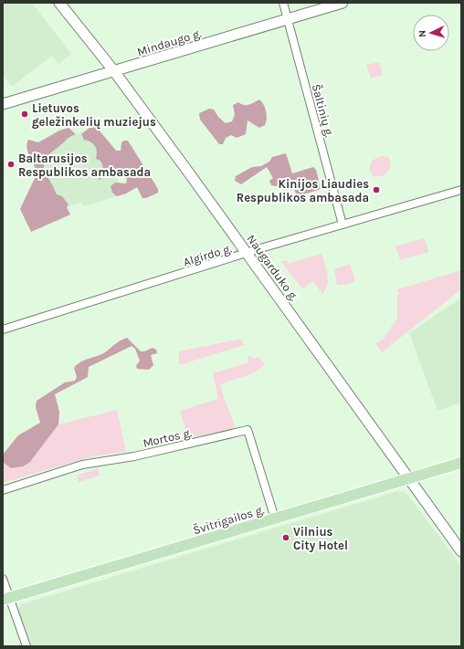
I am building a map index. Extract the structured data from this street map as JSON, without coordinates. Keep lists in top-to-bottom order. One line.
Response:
{"streets":{"main road":["Mindaugo g.","Naugarduko g.","Švitrigailos g."],"street":["Šaltinių g.","Algirdo g.","Mortos g."]},"crossings":[["Mindaugo g.","Šaltinių g."],["Mindaugo g.","Naugarduko g."],["Šaltinių g.","Algirdo g."],["Algirdo g.","Naugarduko g."],["Naugarduko g.","Švitrigailos g."],["Mortos g.","Švitrigailos g."]],"places":["Lietuvos geležinkelių muziejus","Baltarusijos Respublikos ambasada","Kinijos Liaudies Respublikos ambasada","Vilnius City Hotel"],"north":"left"}
